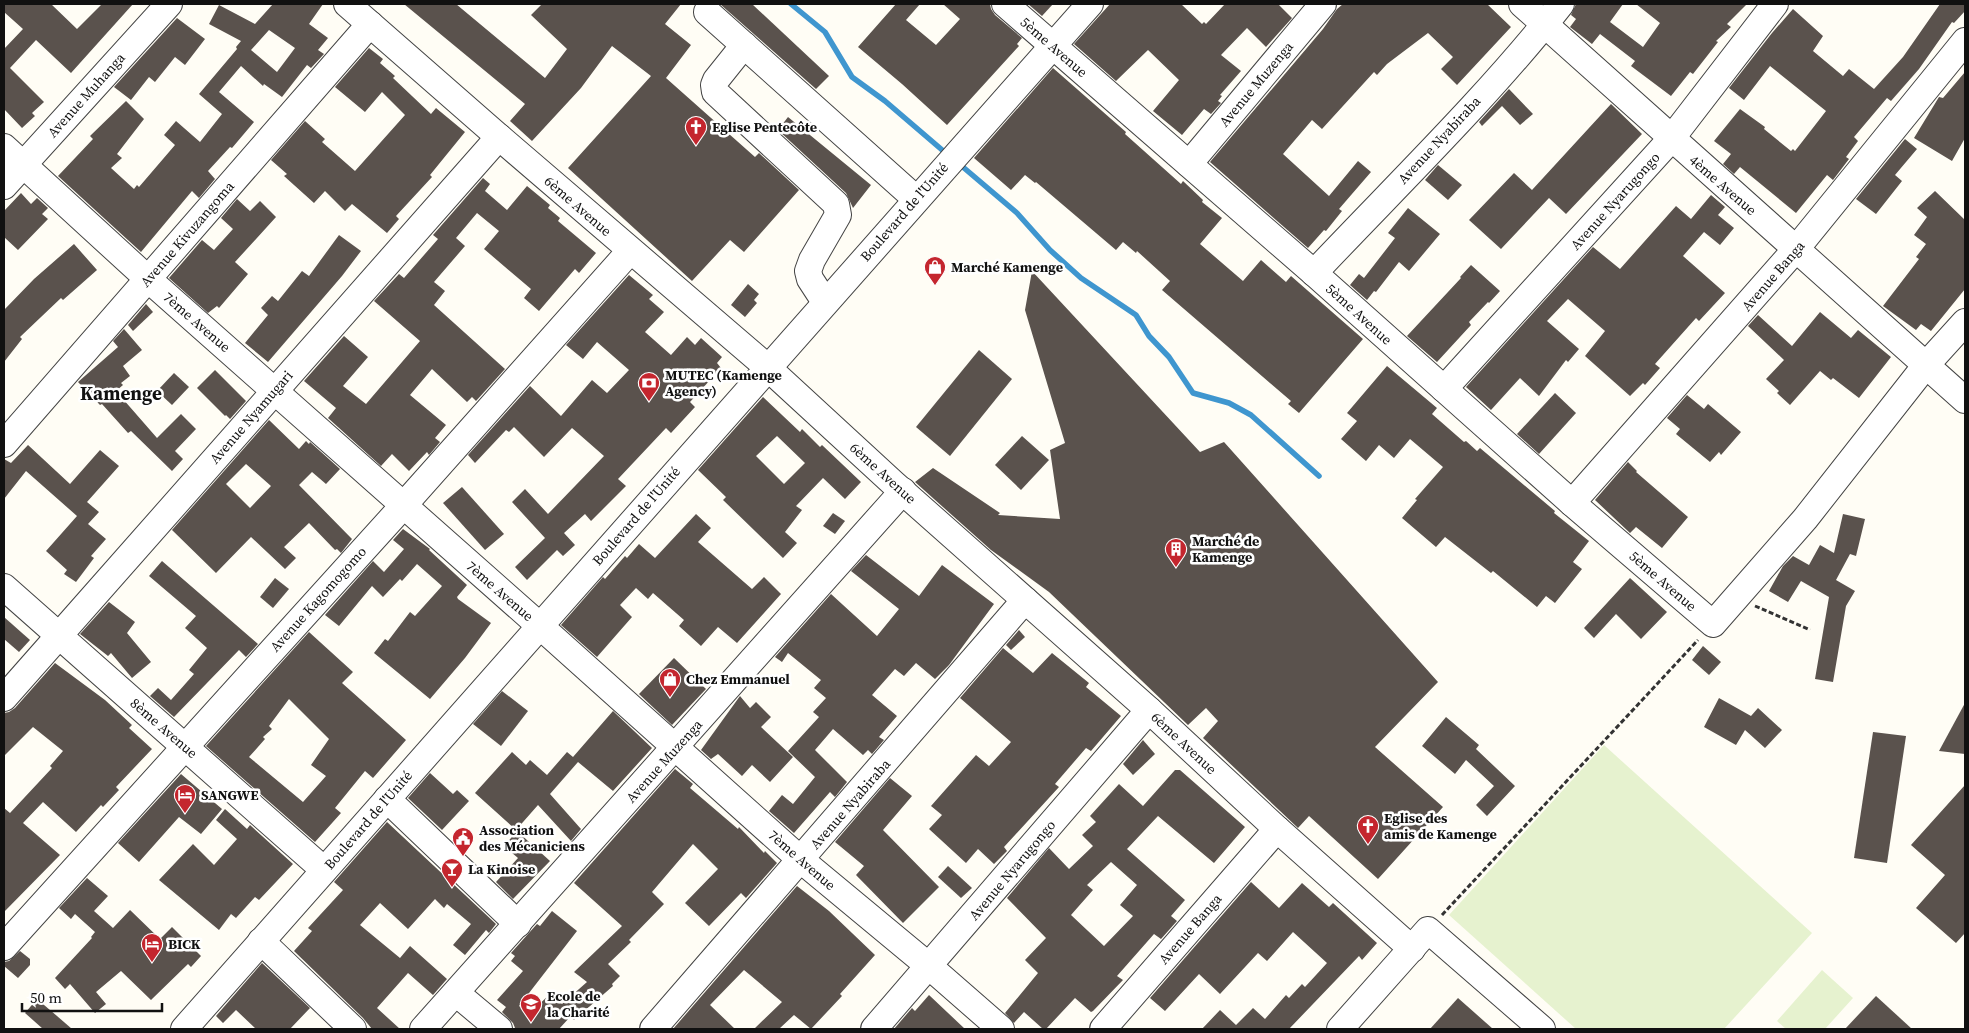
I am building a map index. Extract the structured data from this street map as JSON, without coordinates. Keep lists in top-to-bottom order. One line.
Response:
{"streets":{"street":["5ème Avenue","Avenue Muzenga","Avenue Muhanga","Avenue Nyabiraba","4ème Avenue","Avenue Nyarugongo","6ème Avenue","Boulevard de l'Unité","Avenue Kivuzangoma","Avenue Banga","7ème Avenue","Avenue Nyamugari","Avenue Kagomogomo","8ème Avenue"]},"crossings":[["5ème Avenue","Avenue Muzenga"],["5ème Avenue","Avenue Nyabiraba"],["5ème Avenue","Avenue Nyarugongo"],["5ème Avenue","Boulevard de l'Unité"],["5ème Avenue","Avenue Banga"],["Avenue Muzenga","6ème Avenue"],["Avenue Muzenga","7ème Avenue"],["Avenue Muhanga","7ème Avenue"],["Avenue Nyabiraba","4ème Avenue"],["Avenue Nyabiraba","6ème Avenue"],["Avenue Nyabiraba","7ème Avenue"],["4ème Avenue","Avenue Nyarugongo"],["4ème Avenue","Avenue Banga"],["Avenue Nyarugongo","6ème Avenue"],["Avenue Nyarugongo","7ème Avenue"],["6ème Avenue","Boulevard de l'Unité"],["6ème Avenue","Avenue Kivuzangoma"],["6ème Avenue","Avenue Banga"],["6ème Avenue","Avenue Nyamugari"],["6ème Avenue","Avenue Kagomogomo"],["Boulevard de l'Unité","7ème Avenue"],["Boulevard de l'Unité","8ème Avenue"],["Avenue Kivuzangoma","7ème Avenue"],["7ème Avenue","Avenue Nyamugari"],["7ème Avenue","Avenue Kagomogomo"],["Avenue Nyamugari","8ème Avenue"],["Avenue Kagomogomo","8ème Avenue"]],"districts":["Kamenge"],"places":{"church":["Eglise Pentecôte","Eglise des amis de Kamenge"],"shop":["Marché Kamenge","Chez Emmanuel"],"bank":["MUTEC (Kamenge Agency)"],"building":["Marché de Kamenge"],"hotel":["SANGWE","BICK"],"public building":["Association des Mécaniciens"],"bar":["La Kinoise"],"school or university":["Ecole de la Charité"]},"scale_bar":"50 m"}
